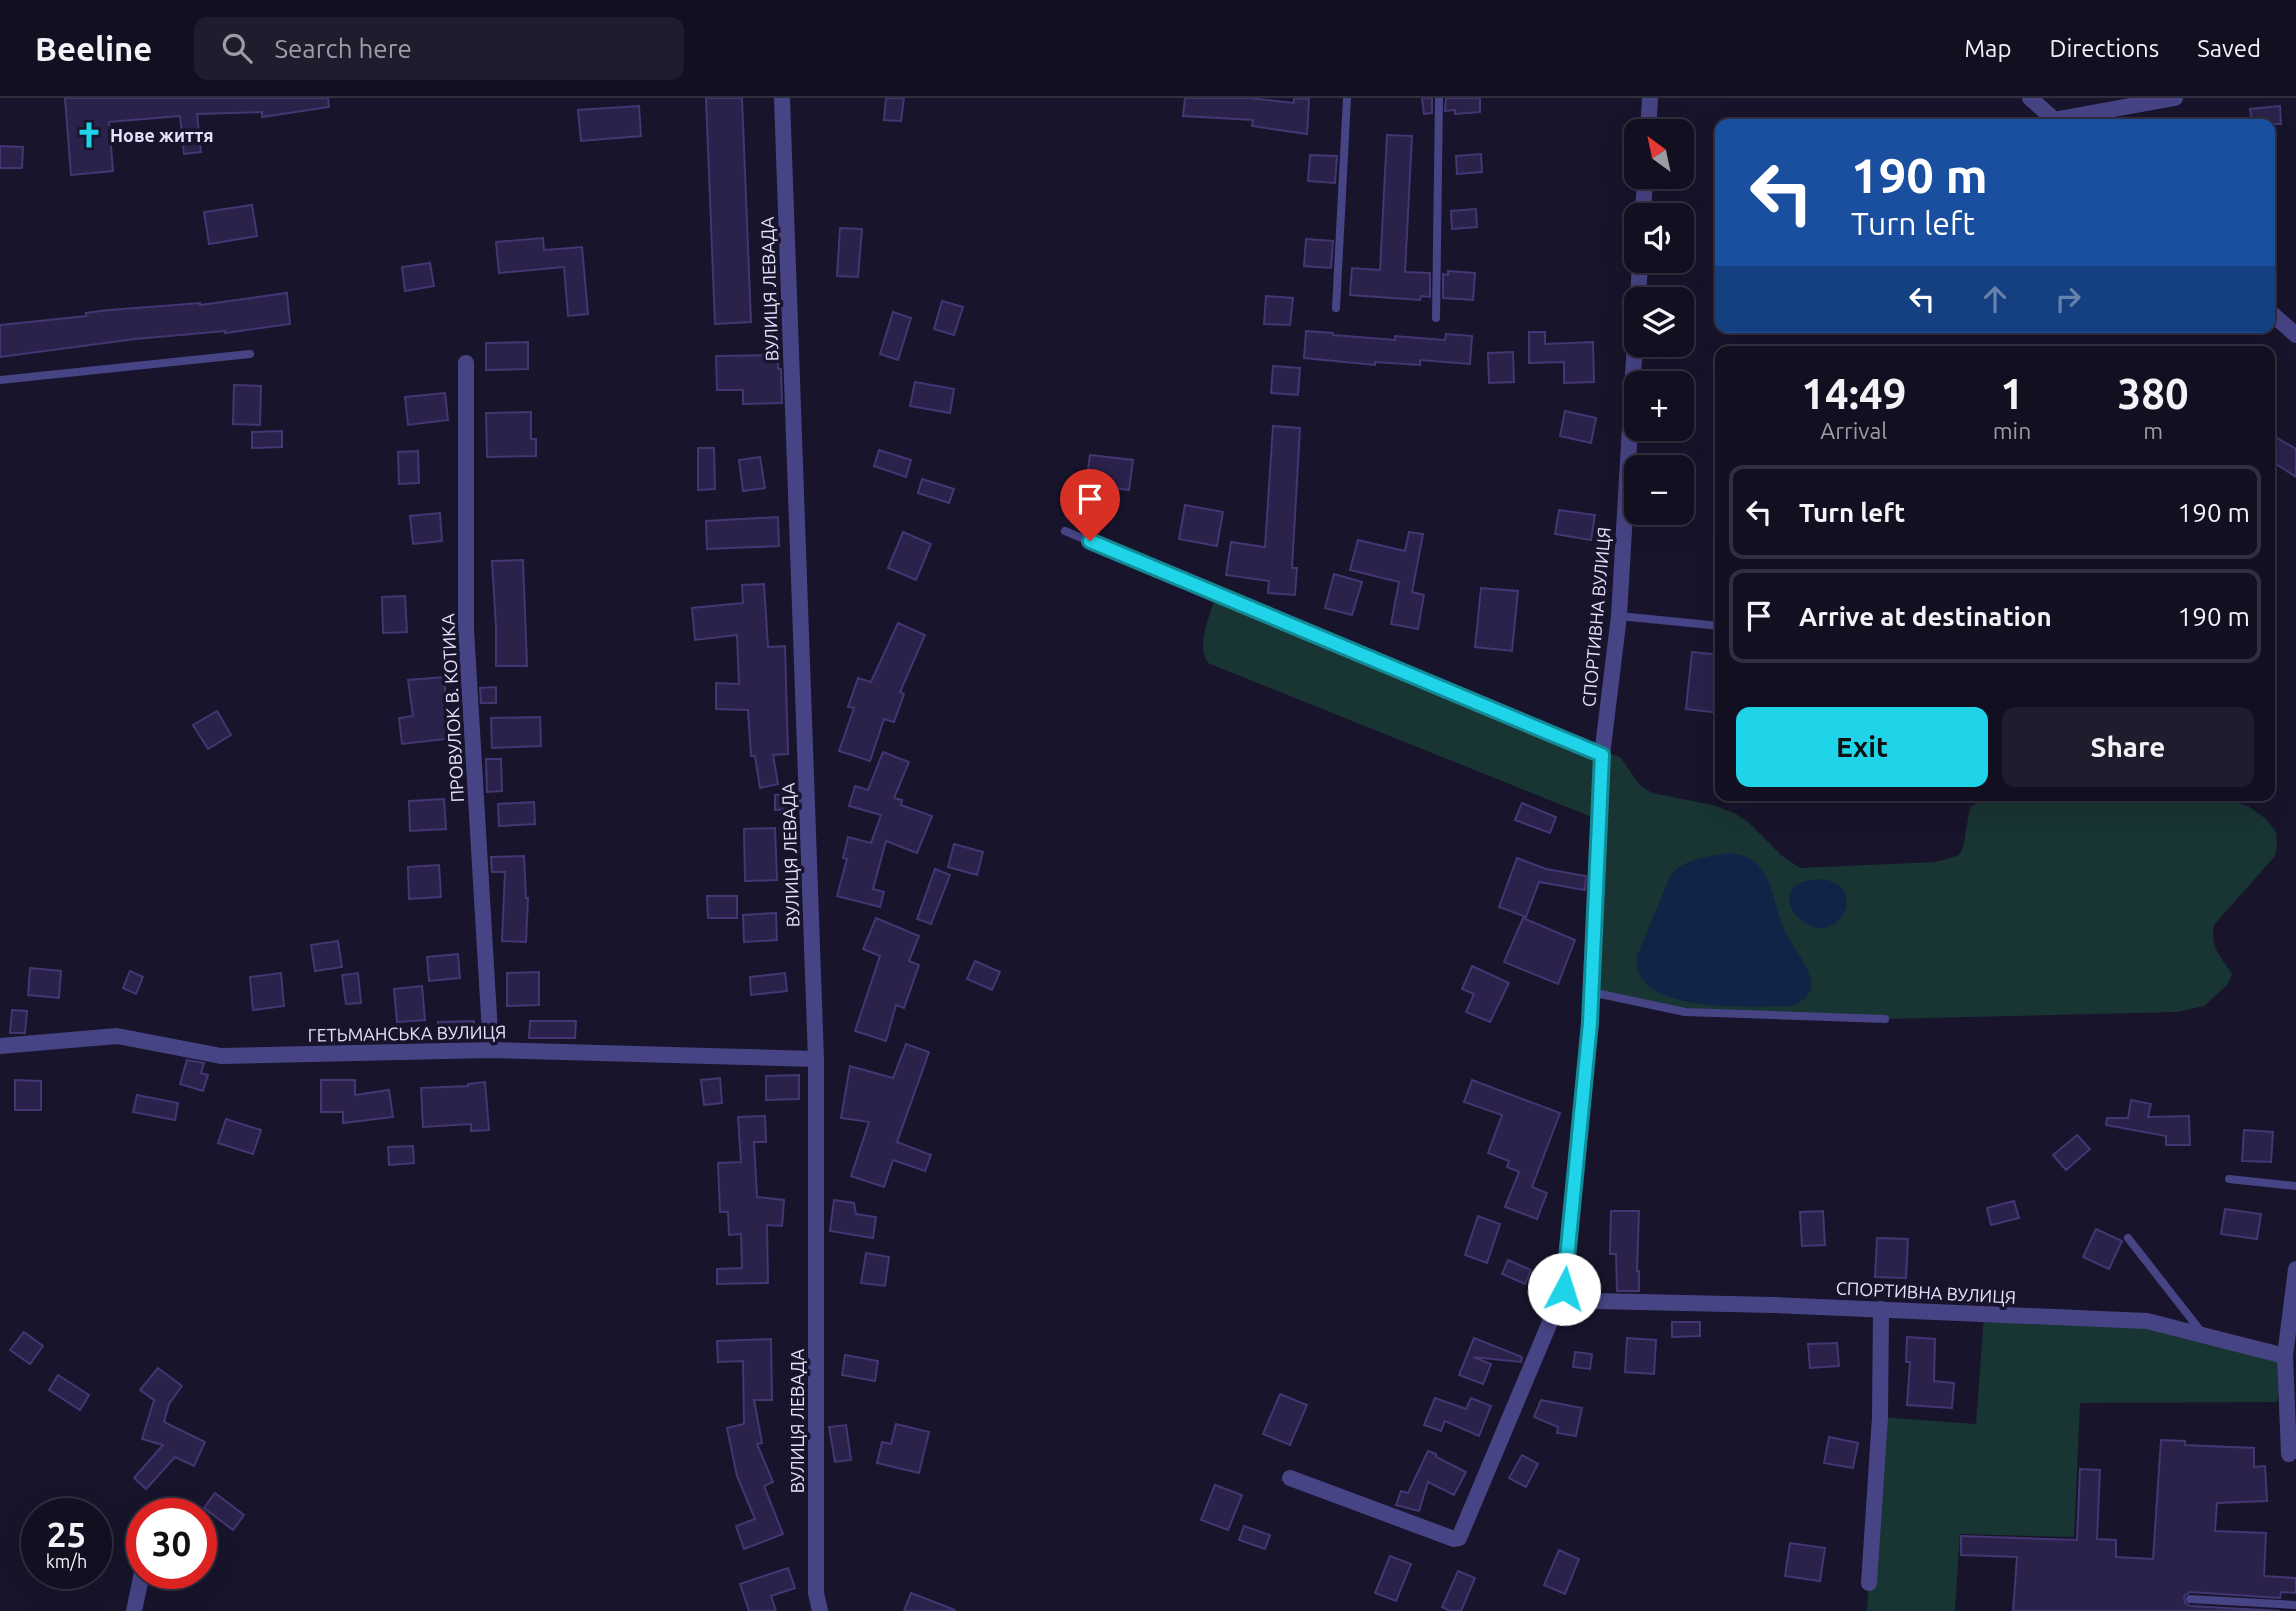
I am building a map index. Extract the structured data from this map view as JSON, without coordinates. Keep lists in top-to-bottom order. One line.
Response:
{"streets":{"street":["ВУЛИЦЯ ЛЕВАДА","СПОРТИВНА ВУЛИЦЯ","ПРОВУЛОК В. КОТИКА","ГЕТЬМАНСЬКА ВУЛИЦЯ"]},"crossings":[["ВУЛИЦЯ ЛЕВАДА","ГЕТЬМАНСЬКА ВУЛИЦЯ"],["ПРОВУЛОК В. КОТИКА","ГЕТЬМАНСЬКА ВУЛИЦЯ"]],"places":{"church":["Нове життя"]},"north":"top left","page":{"header":"Beeline","search":"Search here","nav":["Map","Directions","Saved"],"map_buttons":["+","−"],"turn":["190 m","Turn left"],"eta":["14:49","Arrival","1","min","380","m"],"list":[{"name":"Turn left","value":"190 m"},{"name":"Arrive at destination","value":"190 m"}],"buttons":["Exit","Share"],"speed":"25 km/h","limit":"30"}}
